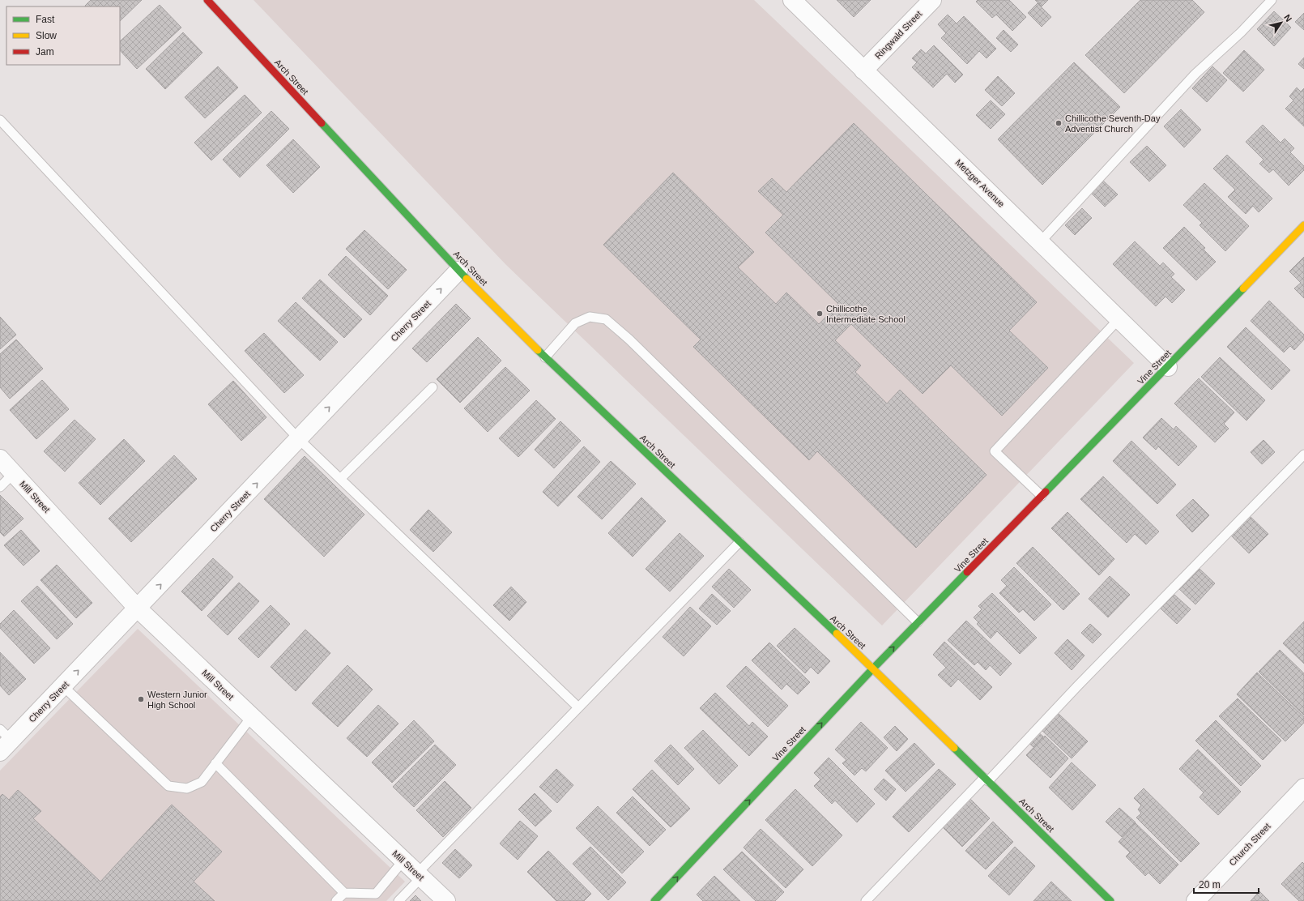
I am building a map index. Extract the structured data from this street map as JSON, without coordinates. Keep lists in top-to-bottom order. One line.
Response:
{"streets":{"street":["Ringwald Street","Arch Street","Metzger Avenue","Cherry Street","Vine Street","Mill Street","Church Street"]},"crossings":[["Ringwald Street","Metzger Avenue"],["Arch Street","Cherry Street"],["Arch Street","Vine Street"],["Metzger Avenue","Vine Street"],["Cherry Street","Mill Street"]],"one_way":["Cherry Street","Vine Street"],"places":["Chillicothe Seventh-Day Adventist Church","Chillicothe Intermediate School","Western Junior High School"],"legend":["Fast","Slow","Jam"],"scale_bar":"20 m","north":"top right"}
